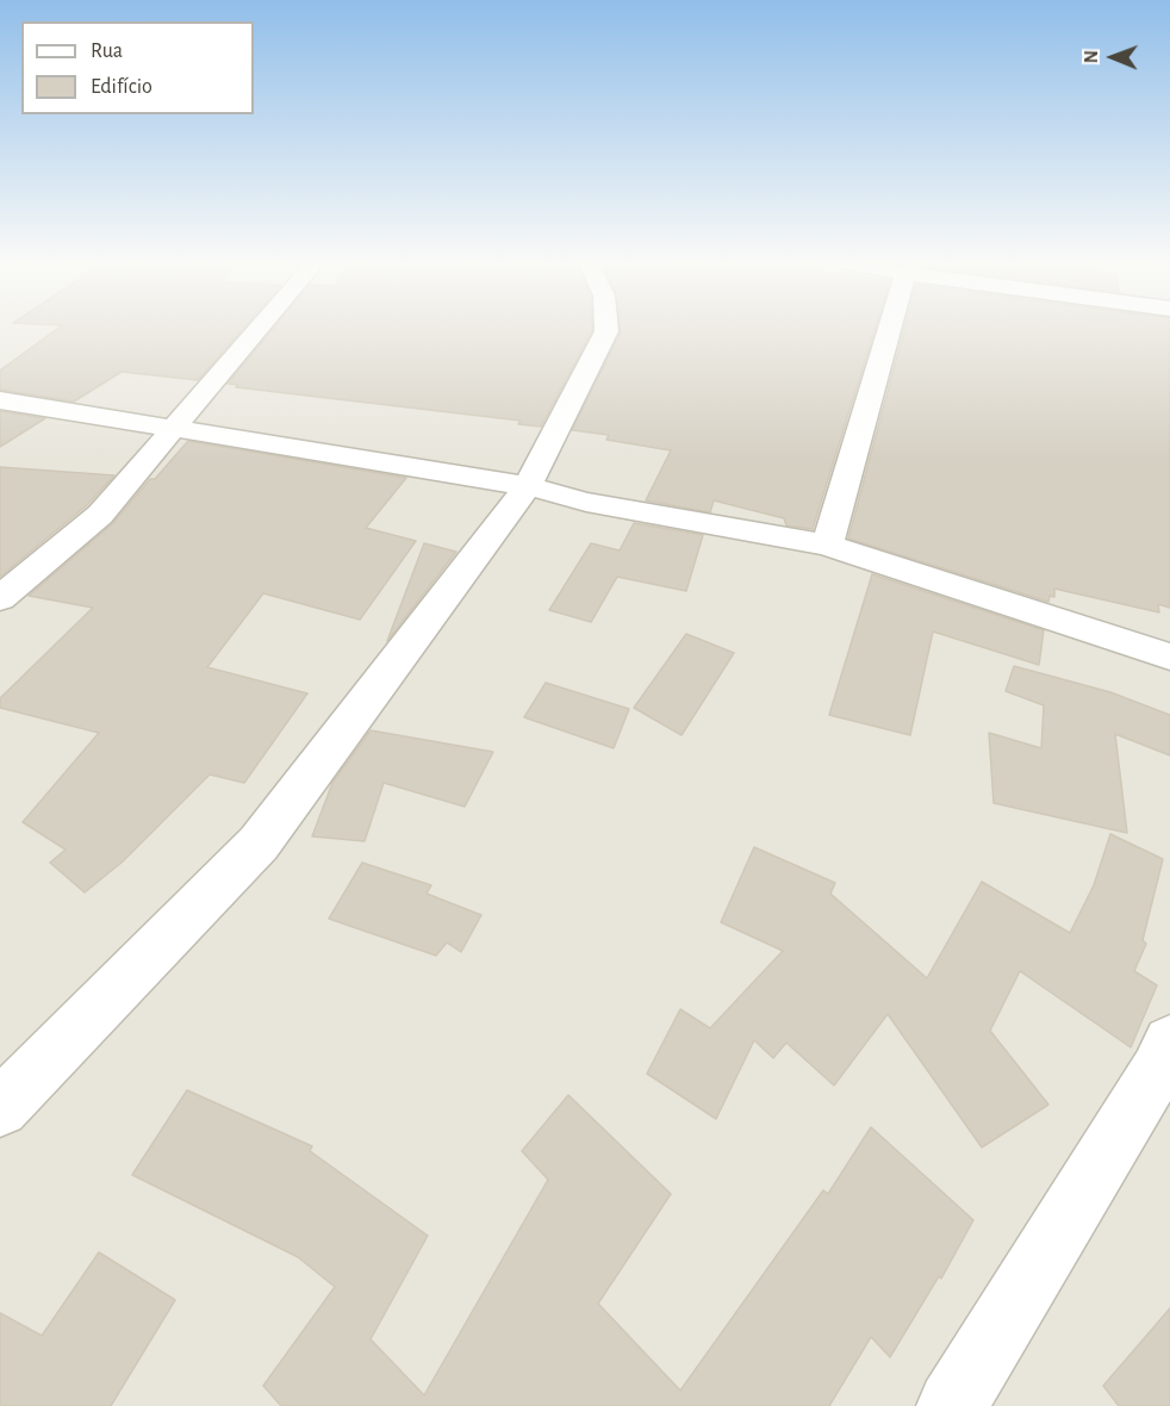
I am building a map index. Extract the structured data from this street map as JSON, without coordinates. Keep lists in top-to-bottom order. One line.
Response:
{"legend":["Rua","Edifício"],"north":"left"}
